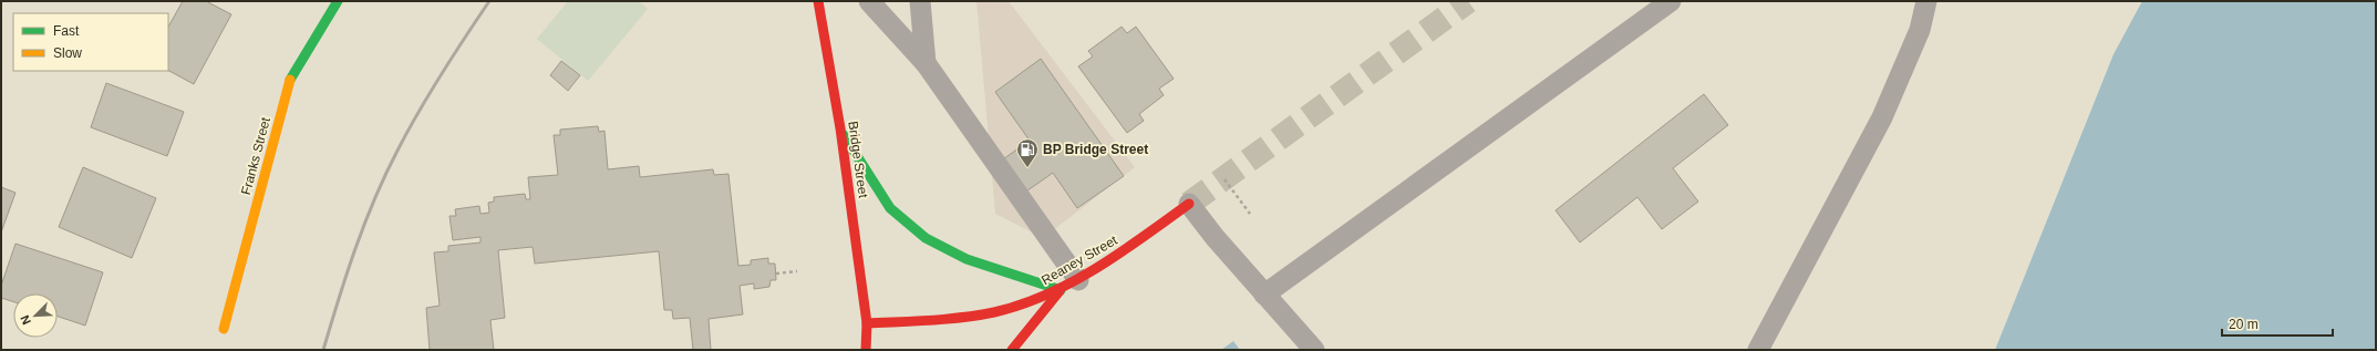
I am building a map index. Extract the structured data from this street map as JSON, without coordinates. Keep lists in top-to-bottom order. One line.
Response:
{"streets":{"street":["Franks Street","Bridge Street","Reaney Street"]},"crossings":[["Bridge Street","Reaney Street"]],"places":{"fuel station":["BP Bridge Street"]},"legend":["Fast","Slow"],"scale_bar":"20 m","north":"bottom left"}
